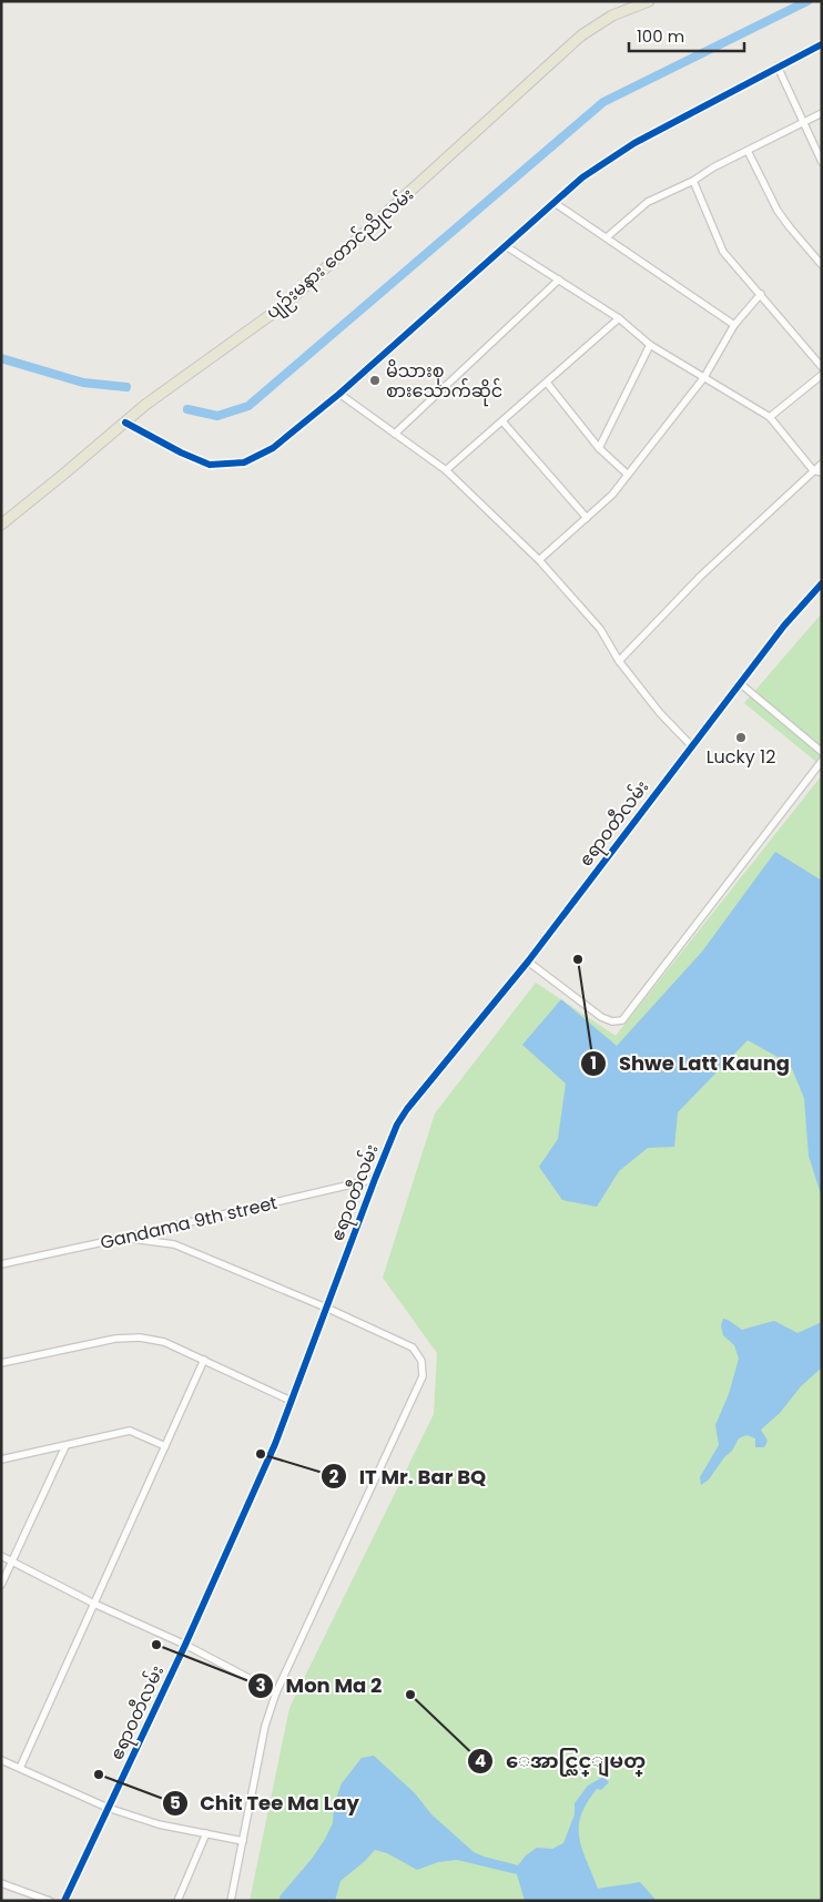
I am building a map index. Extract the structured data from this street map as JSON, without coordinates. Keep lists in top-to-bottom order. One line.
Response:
{"streets":{"main road":["ပျဉ်းမနား တောင်ညိုလမ်း"],"street":["ဧရာဝတီလမ်း","Gandama 9th street"]},"crossings":[["ဧရာဝတီလမ်း","Gandama 9th street"]],"places":["မိသားစု စားသောက်ဆိုင်","Lucky 12","Shwe Latt Kaung","IT Mr. Bar BQ","Mon Ma 2","ေအာင္လြင္ျမတ္","Chit Tee Ma Lay"],"scale_bar":"100 m"}
